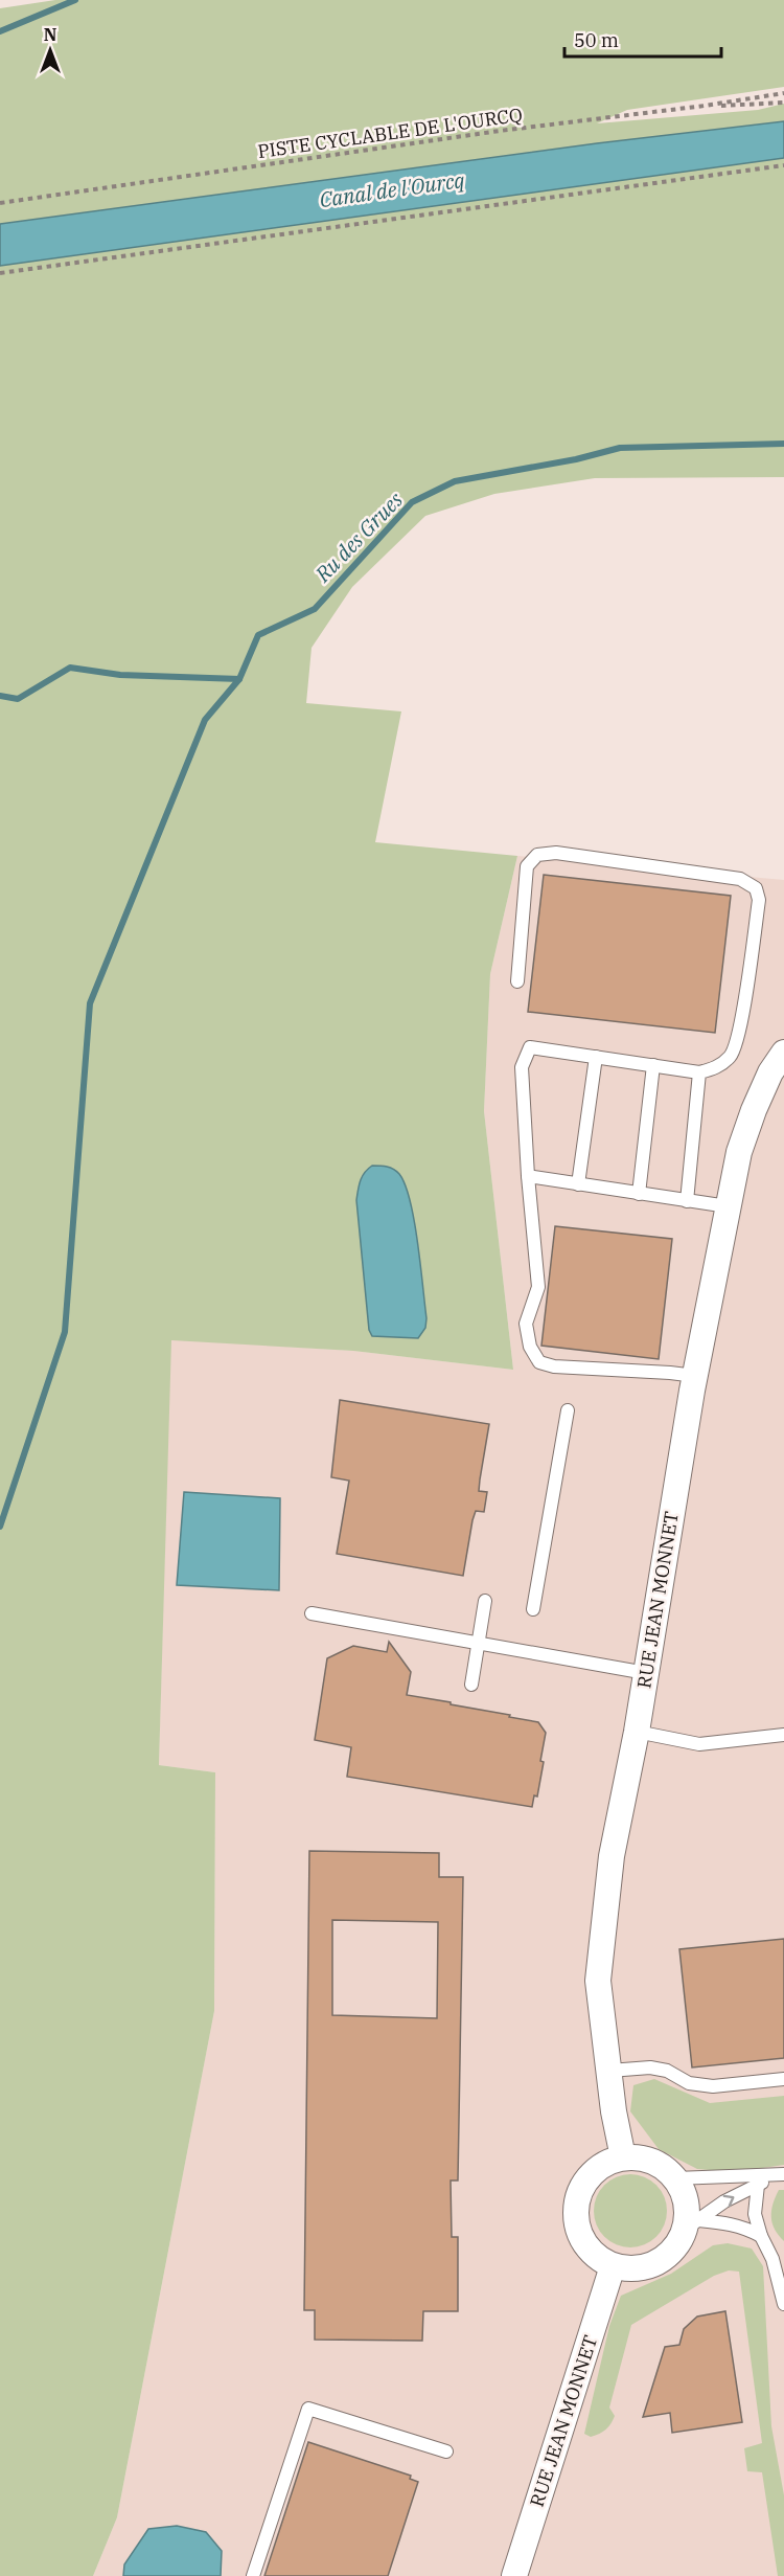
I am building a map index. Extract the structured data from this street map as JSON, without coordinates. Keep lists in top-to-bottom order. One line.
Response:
{"streets":{"street":["RUE JEAN MONNET"],"path":["PISTE CYCLABLE DE L'OURCQ"]},"water":["Canal de l'Ourcq","Ru des Grues"],"scale_bar":"50 m","north":"top"}
